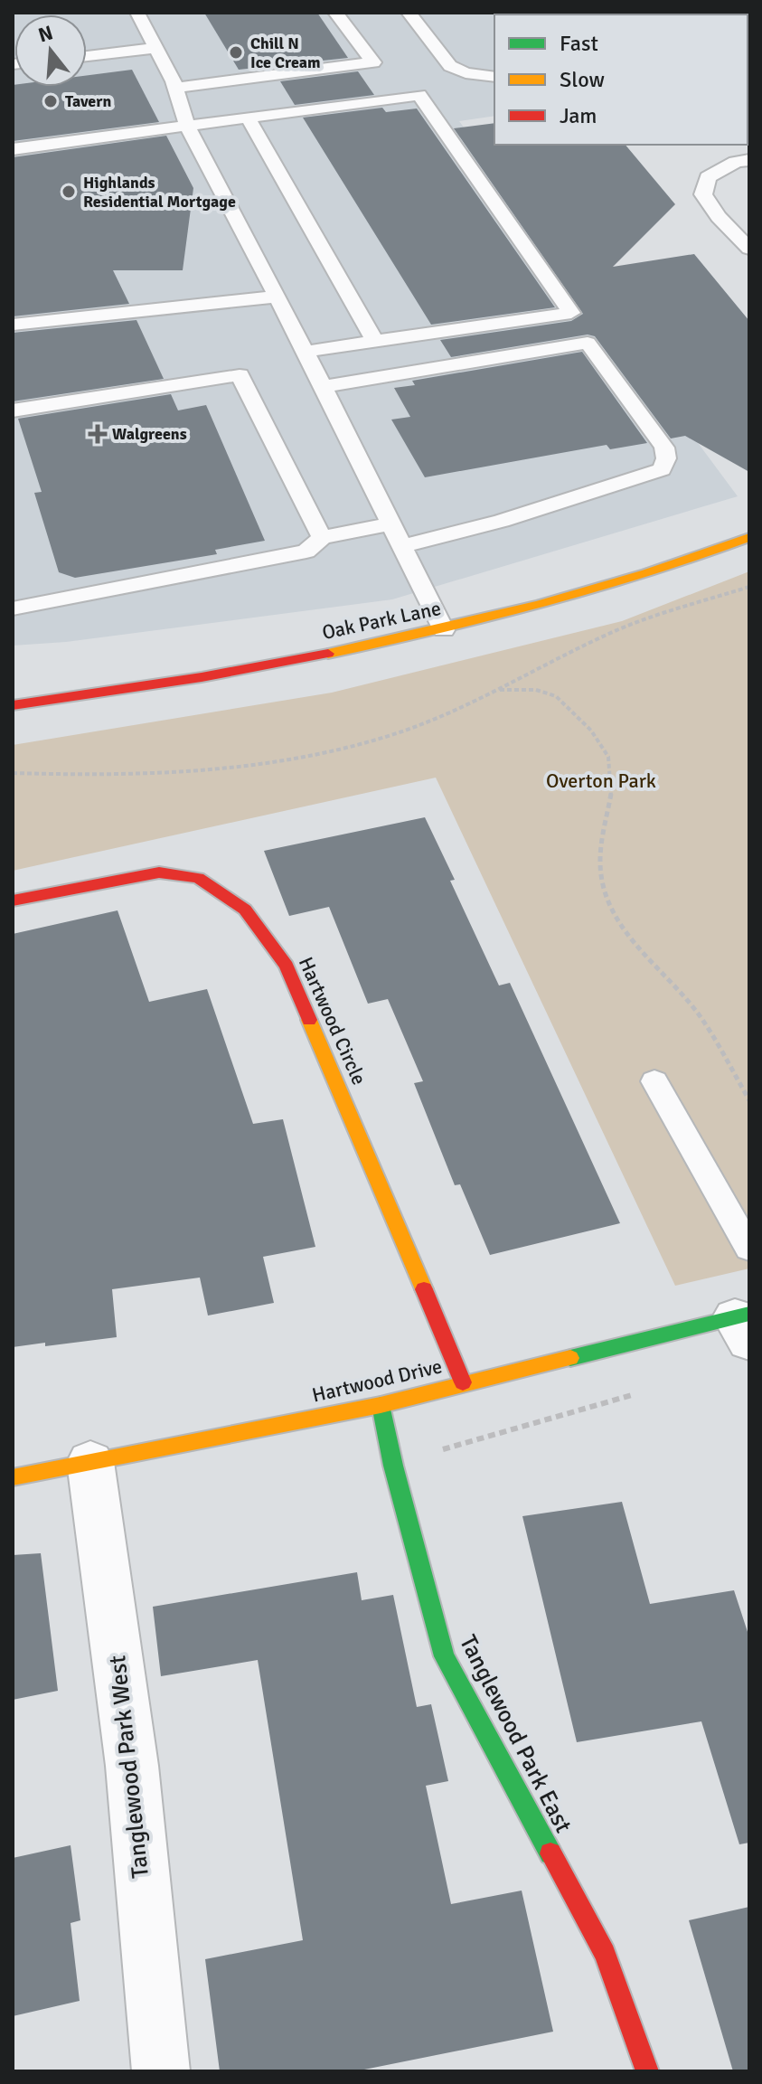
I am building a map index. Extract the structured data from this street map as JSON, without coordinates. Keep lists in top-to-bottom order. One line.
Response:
{"streets":{"street":["Oak Park Lane","Hartwood Circle","Hartwood Drive","Tanglewood Park East","Tanglewood Park West"]},"crossings":[["Hartwood Circle","Hartwood Drive"],["Hartwood Drive","Tanglewood Park East"],["Hartwood Drive","Tanglewood Park West"]],"parks":["Overton Park"],"places":{"other":["Chill N Ice Cream","Tavern","Highlands Residential Mortgage"],"health":["Walgreens"]},"legend":["Fast","Slow","Jam"],"north":"top"}
